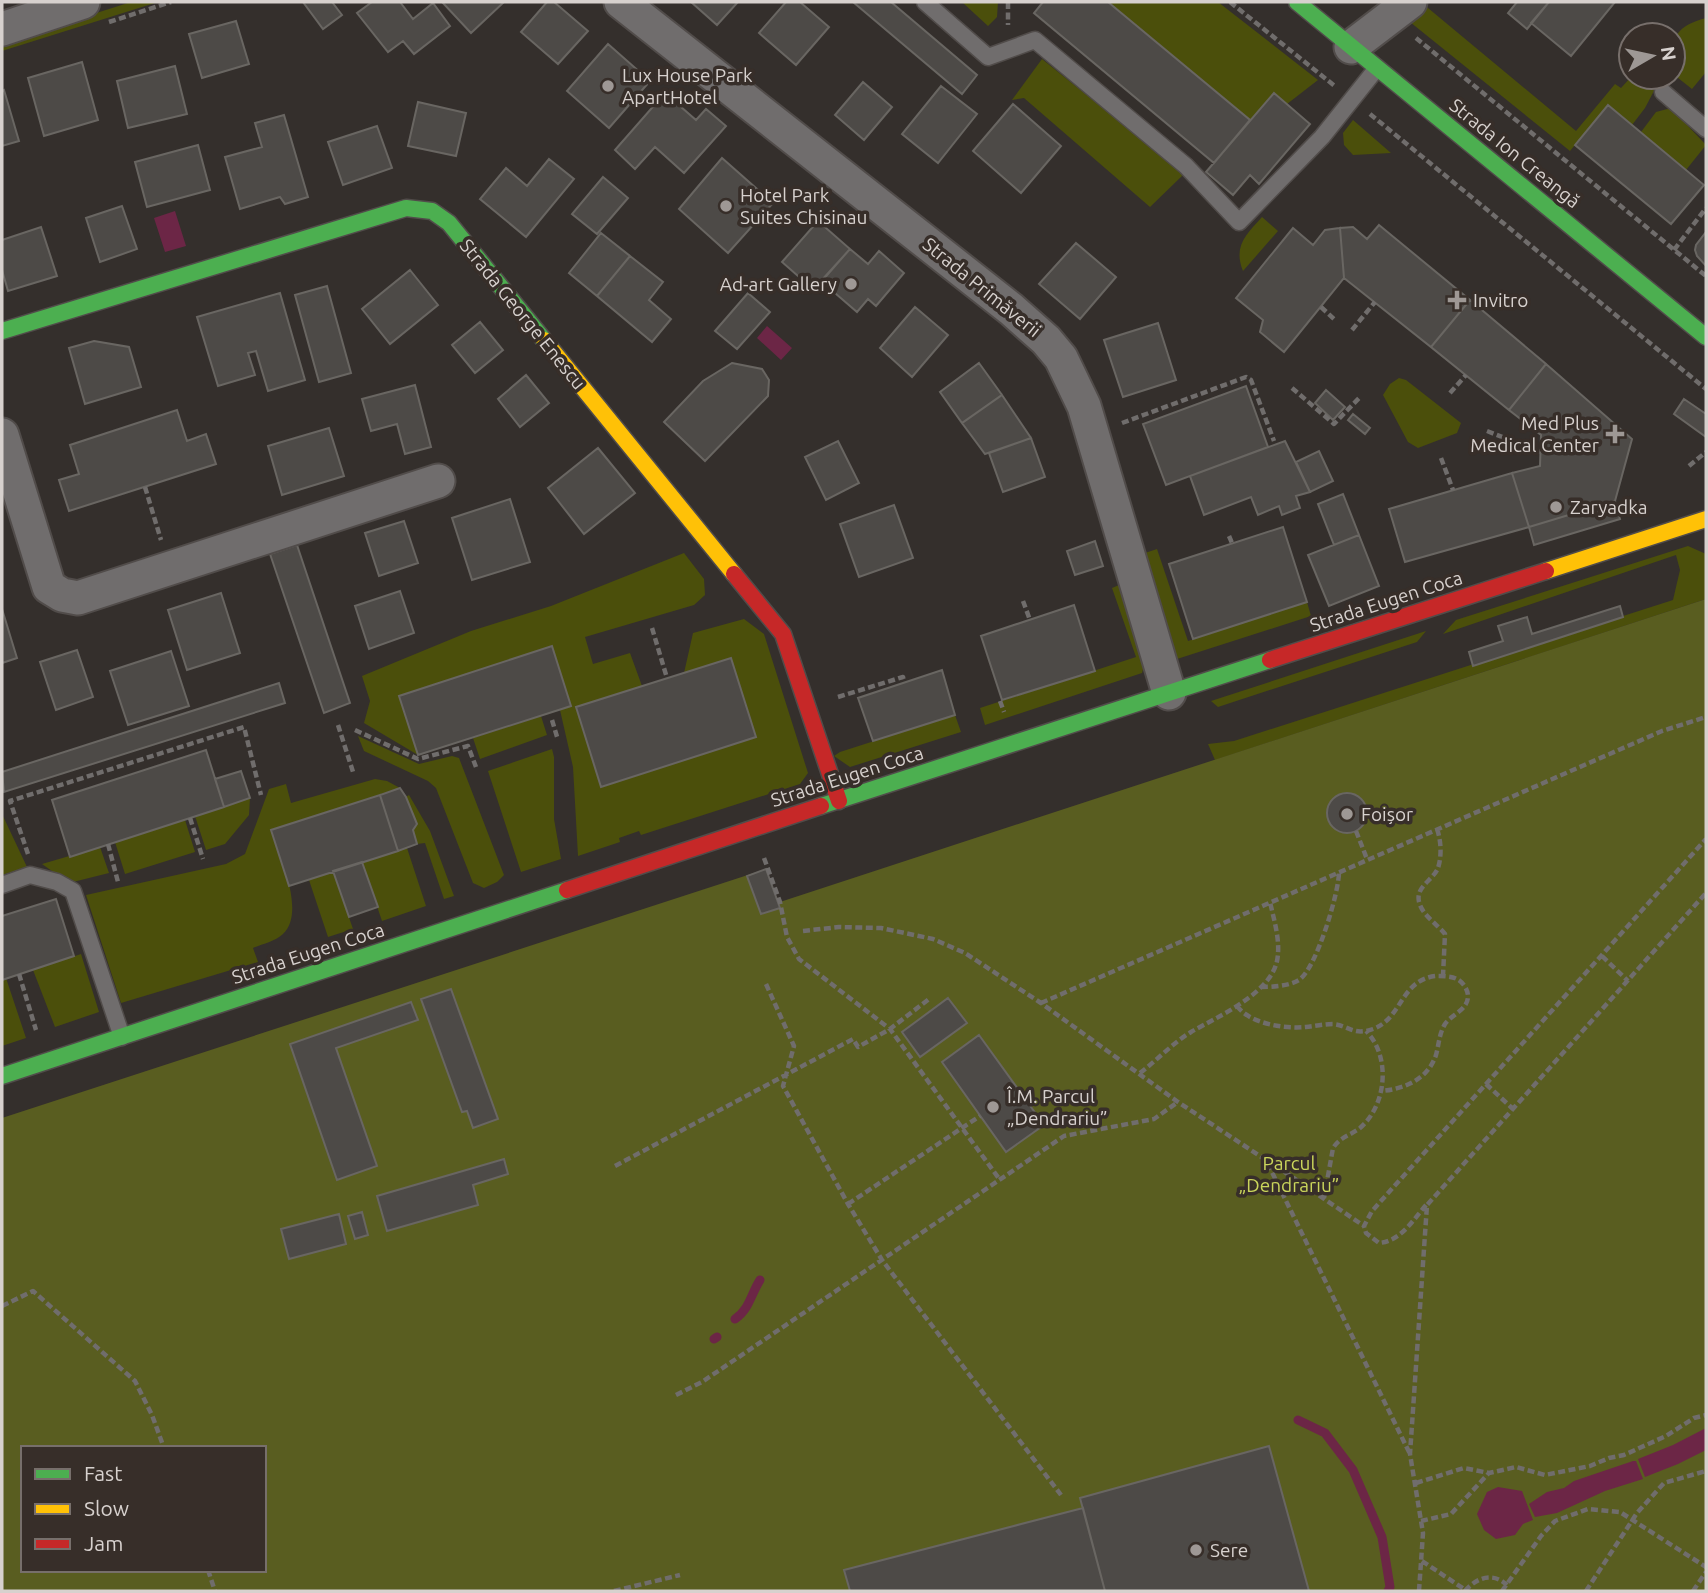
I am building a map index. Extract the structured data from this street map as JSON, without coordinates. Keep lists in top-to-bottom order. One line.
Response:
{"streets":{"street":["Strada Ion Creangă","Strada Primăverii","Strada George Enescu","Strada Eugen Coca"]},"crossings":[["Strada Primăverii","Strada Eugen Coca"],["Strada George Enescu","Strada Eugen Coca"]],"parks":["Parcul „Dendrariu”"],"places":{"other":["Lux House Park ApartHotel","Hotel Park Suites Chisinau","Ad-art Gallery","Zaryadka","Foișor","Î.M. Parcul „Dendrariu”","Sere"],"health":["Invitro","Med Plus Medical Center"]},"legend":["Fast","Slow","Jam"],"north":"right"}
